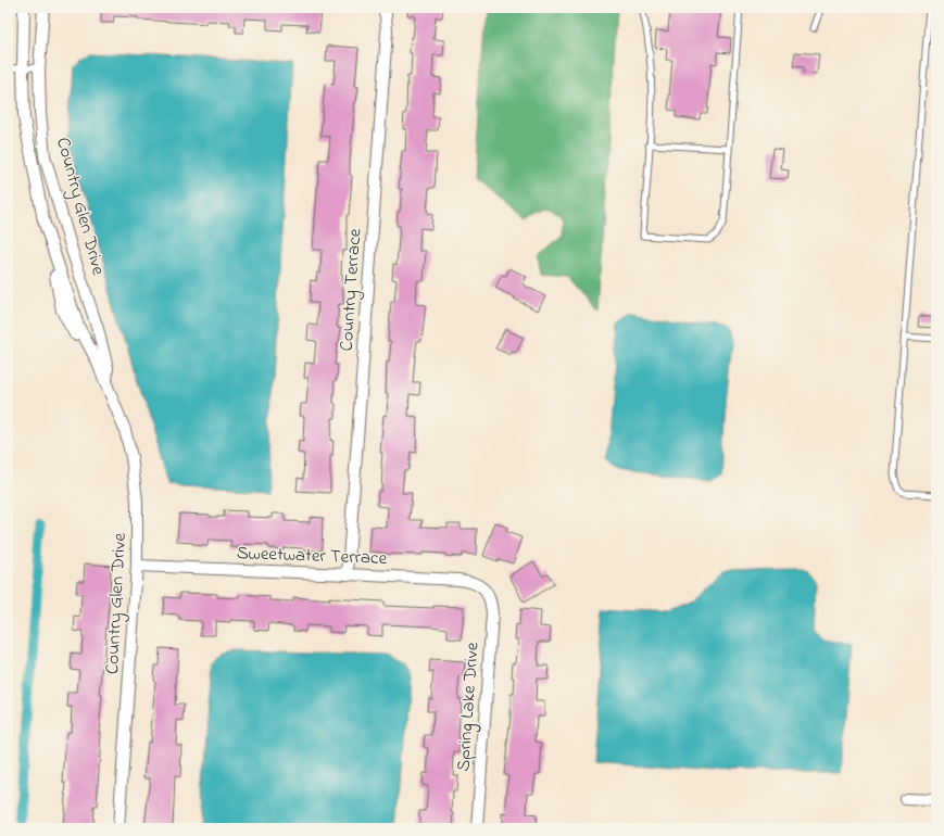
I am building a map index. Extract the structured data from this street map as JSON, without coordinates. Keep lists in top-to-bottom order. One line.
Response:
{"streets":{"street":["Country Glen Drive","Country Terrace","Sweetwater Terrace","Spring Lake Drive"]},"crossings":[["Country Glen Drive","Sweetwater Terrace"],["Country Terrace","Sweetwater Terrace"],["Sweetwater Terrace","Spring Lake Drive"]]}
